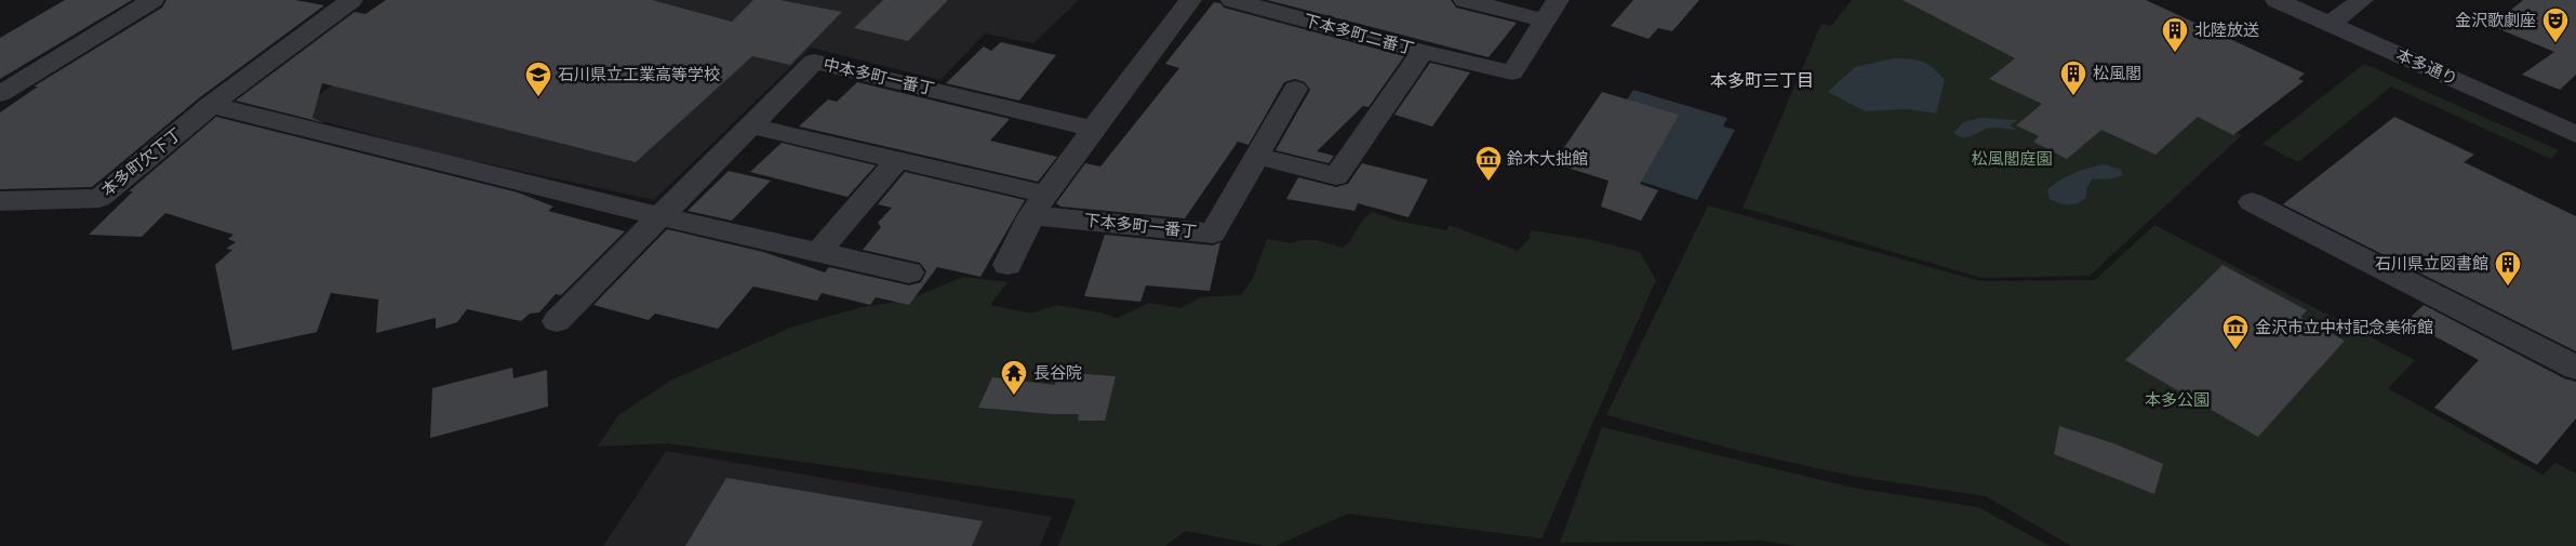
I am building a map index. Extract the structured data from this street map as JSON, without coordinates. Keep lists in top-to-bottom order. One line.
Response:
{"streets":{"street":["下本多町二番丁","本多通り","中本多町一番丁","本多町欠下丁","下本多町一番丁"]},"districts":["本多町三丁目"],"parks":["松風閣庭園","本多公園"],"places":{"theatre":["金沢歌劇座"],"building":["北陸放送","松風閣","石川県立図書館"],"school or university":["石川県立工業高等学校"],"museum":["鈴木大拙館","金沢市立中村記念美術館"],"temple":["長谷院"]}}
